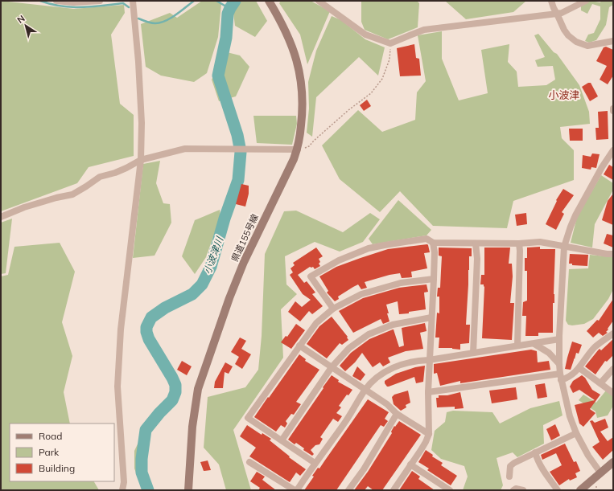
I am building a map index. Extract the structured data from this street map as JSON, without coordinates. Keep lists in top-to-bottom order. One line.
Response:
{"streets":{"main road":["県道155号線"]},"districts":["小波津"],"water":["小波津川"],"legend":["Road","Park","Building"],"north":"top left"}
